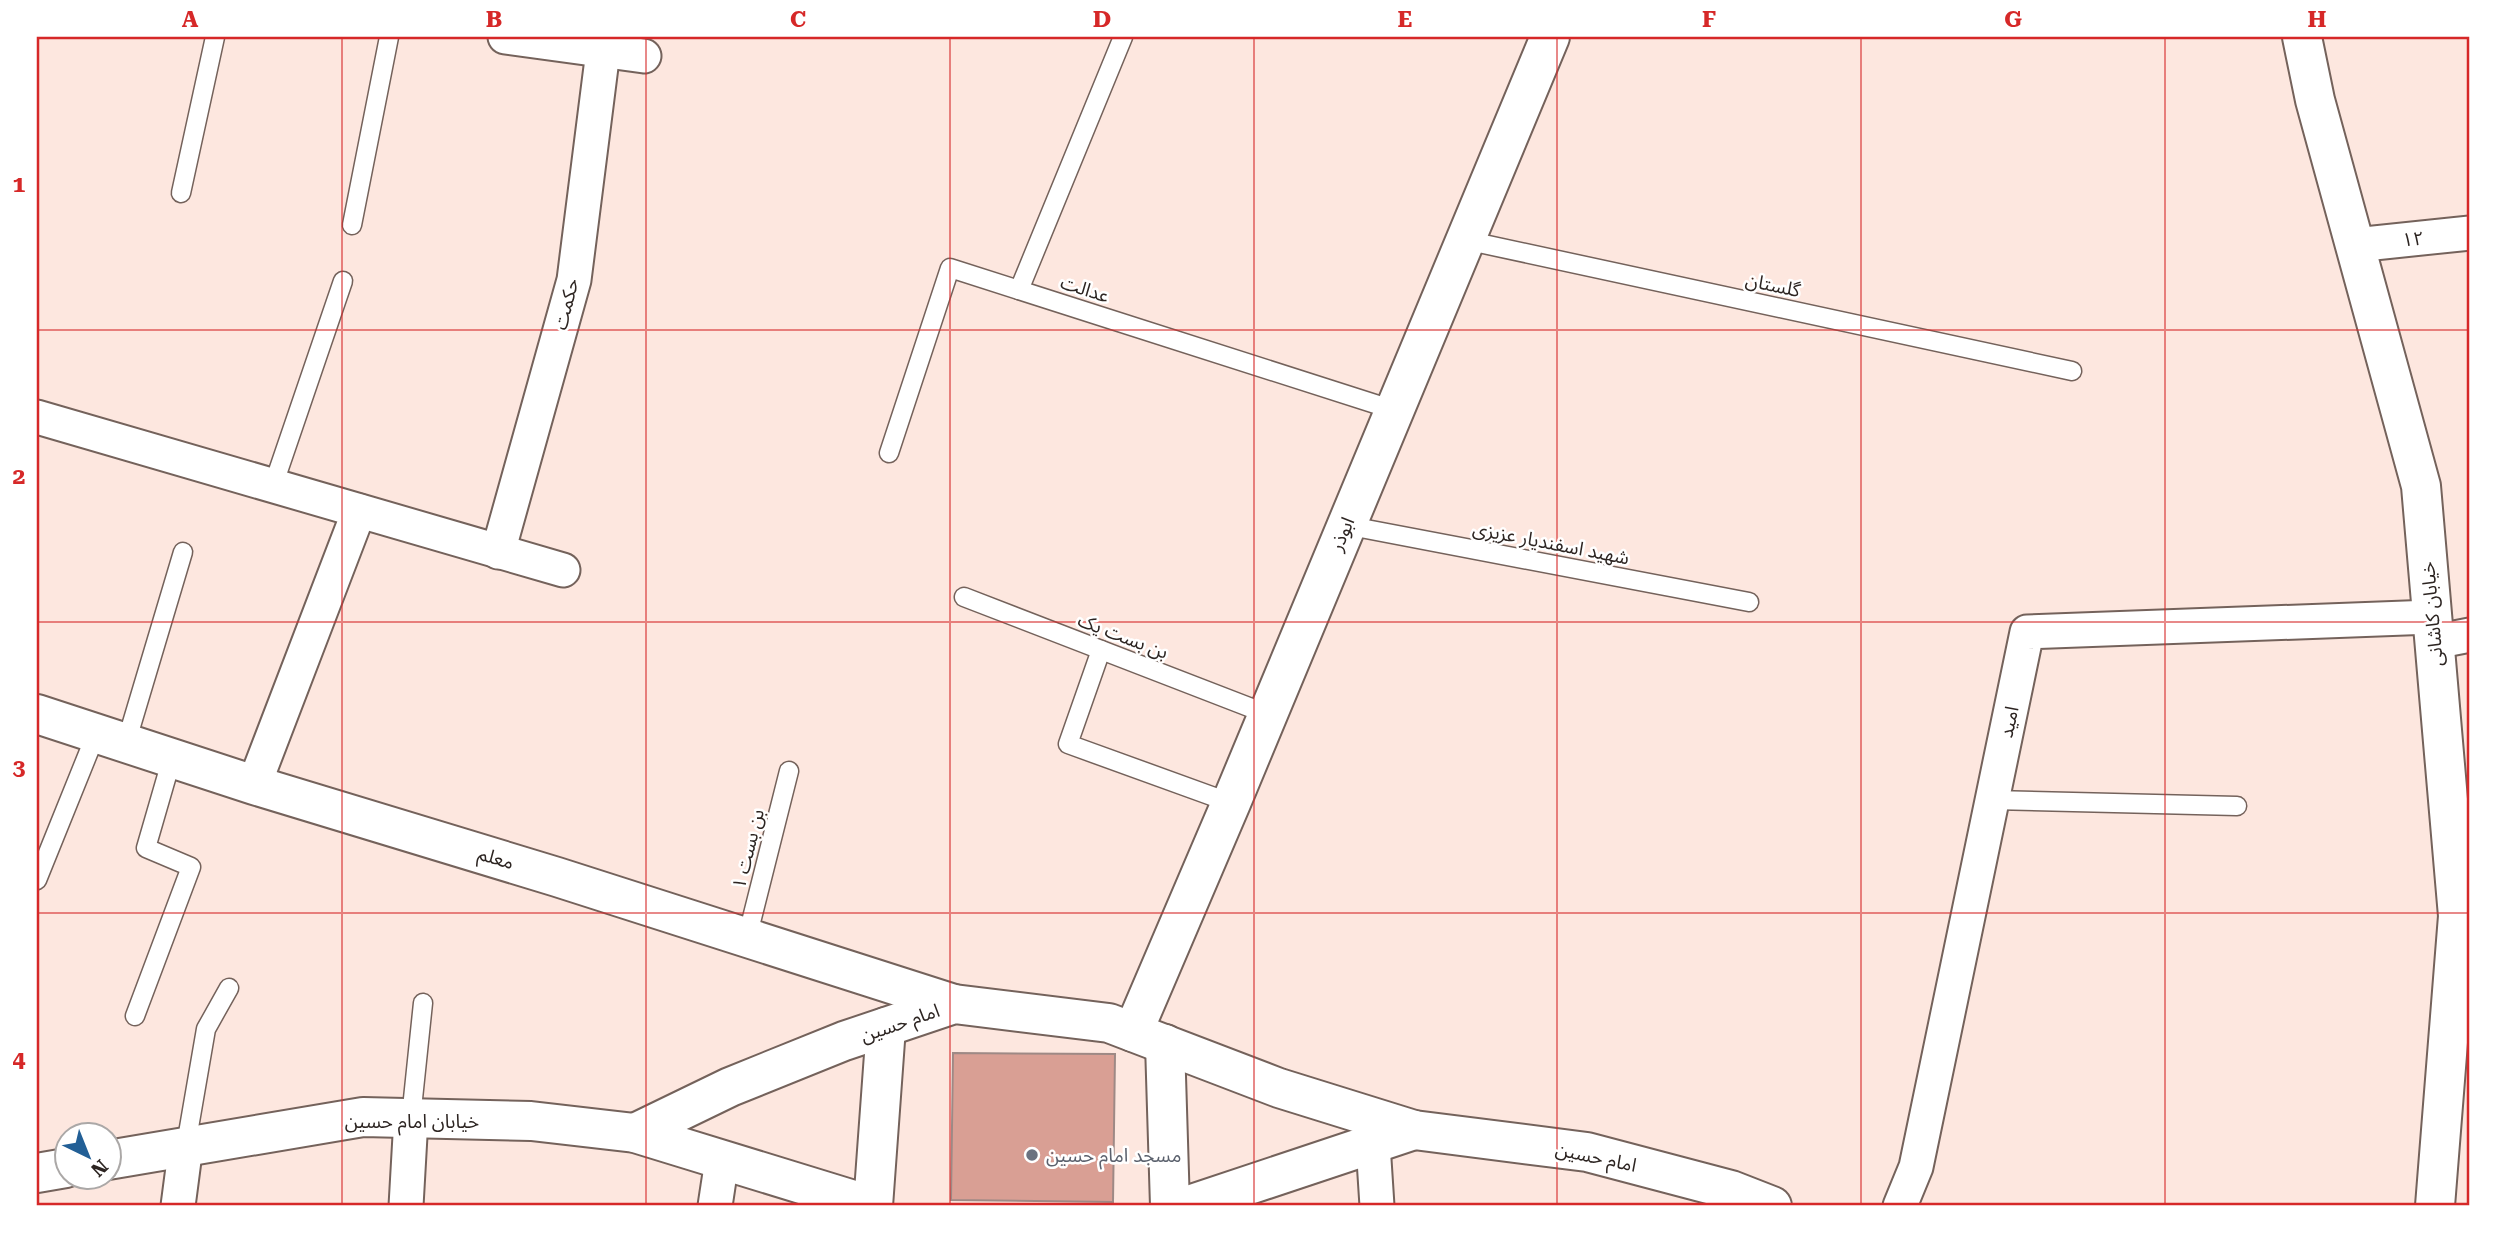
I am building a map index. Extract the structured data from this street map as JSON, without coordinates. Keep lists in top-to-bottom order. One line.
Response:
{"streets":{"street":["۱۲","حکمت","ابوذر","خیابان کاشانی","امید","معلم","امام حسین","خیابان امام حسین"],"lane":["گلستان","عدالت","شهید اسفندیار عزیزی","بن بست یک","بن بست ۱"]},"crossings":[["۱۲","خیابان کاشانی"],["گلستان","ابوذر"],["عدالت","ابوذر"],["ابوذر","شهید اسفندیار عزیزی"],["ابوذر","بن بست یک"],["ابوذر","امام حسین"],["خیابان کاشانی","امید"],["بن بست ۱","معلم"],["معلم","امام حسین"],["امام حسین","خیابان امام حسین"]],"places":["مسجد امام حسین"],"north":"bottom right","grid":{"columns":["A","B","C","D","E","F","G","H"],"rows":["1","2","3","4"]}}
